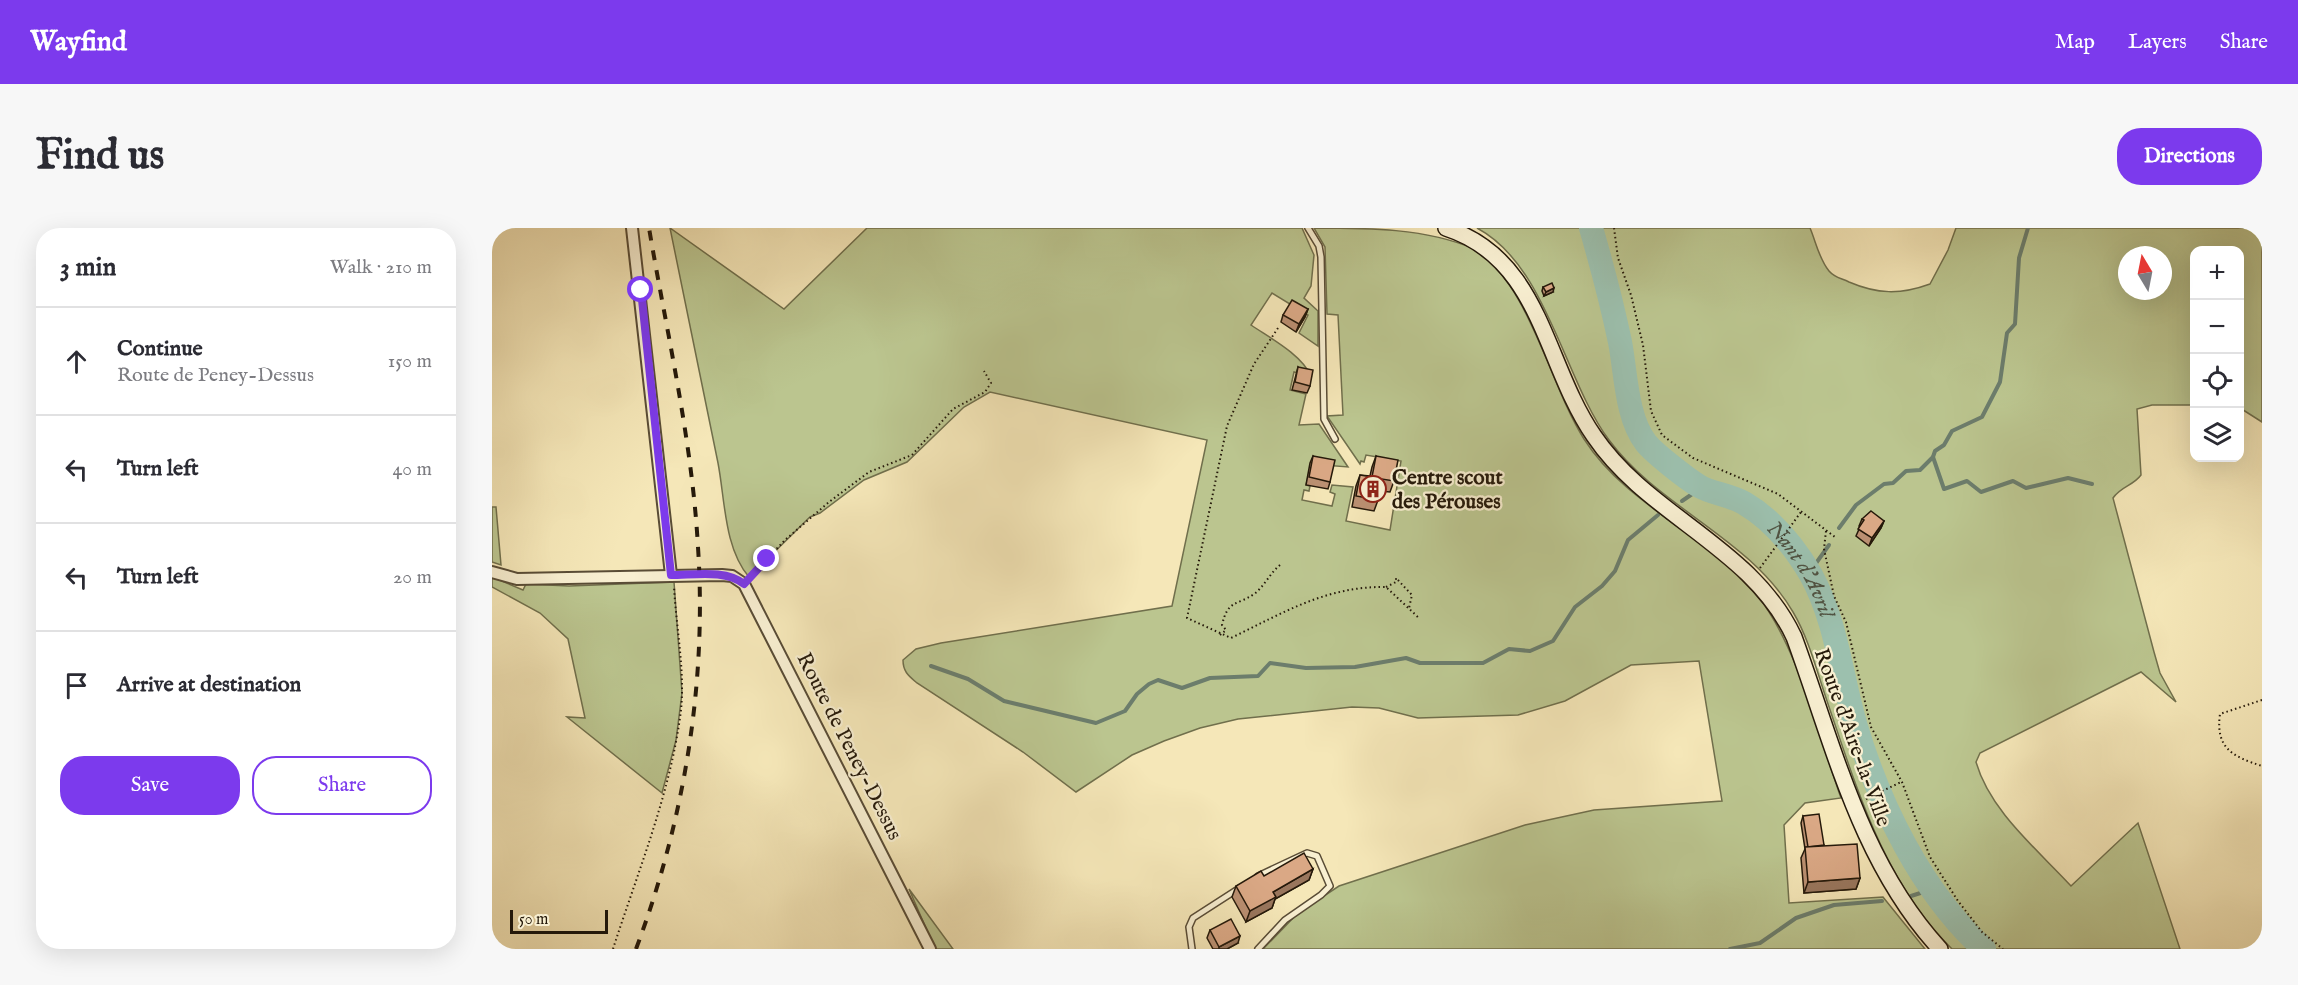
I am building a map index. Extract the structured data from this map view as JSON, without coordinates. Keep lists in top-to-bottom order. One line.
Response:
{"streets":{"street":["Route d'Aire-la-Ville","Route de Peney-Dessus"]},"water":["Nant d'Avril"],"places":{"building":["Centre scout des Pérouses"]},"scale_bar":"50 m","north":"top","page":{"header":"Wayfind","nav":["Map","Layers","Share"],"buttons":["Directions",["Save","Share"]],"title":"Find us","heading":["3 min","Walk · 210 m"],"map_buttons":["+","−"],"list":[["Continue","Route de Peney-Dessus","150 m"],["Turn left","40 m"],["Turn left","20 m"],"Arrive at destination"],"scale":"50 m"}}
